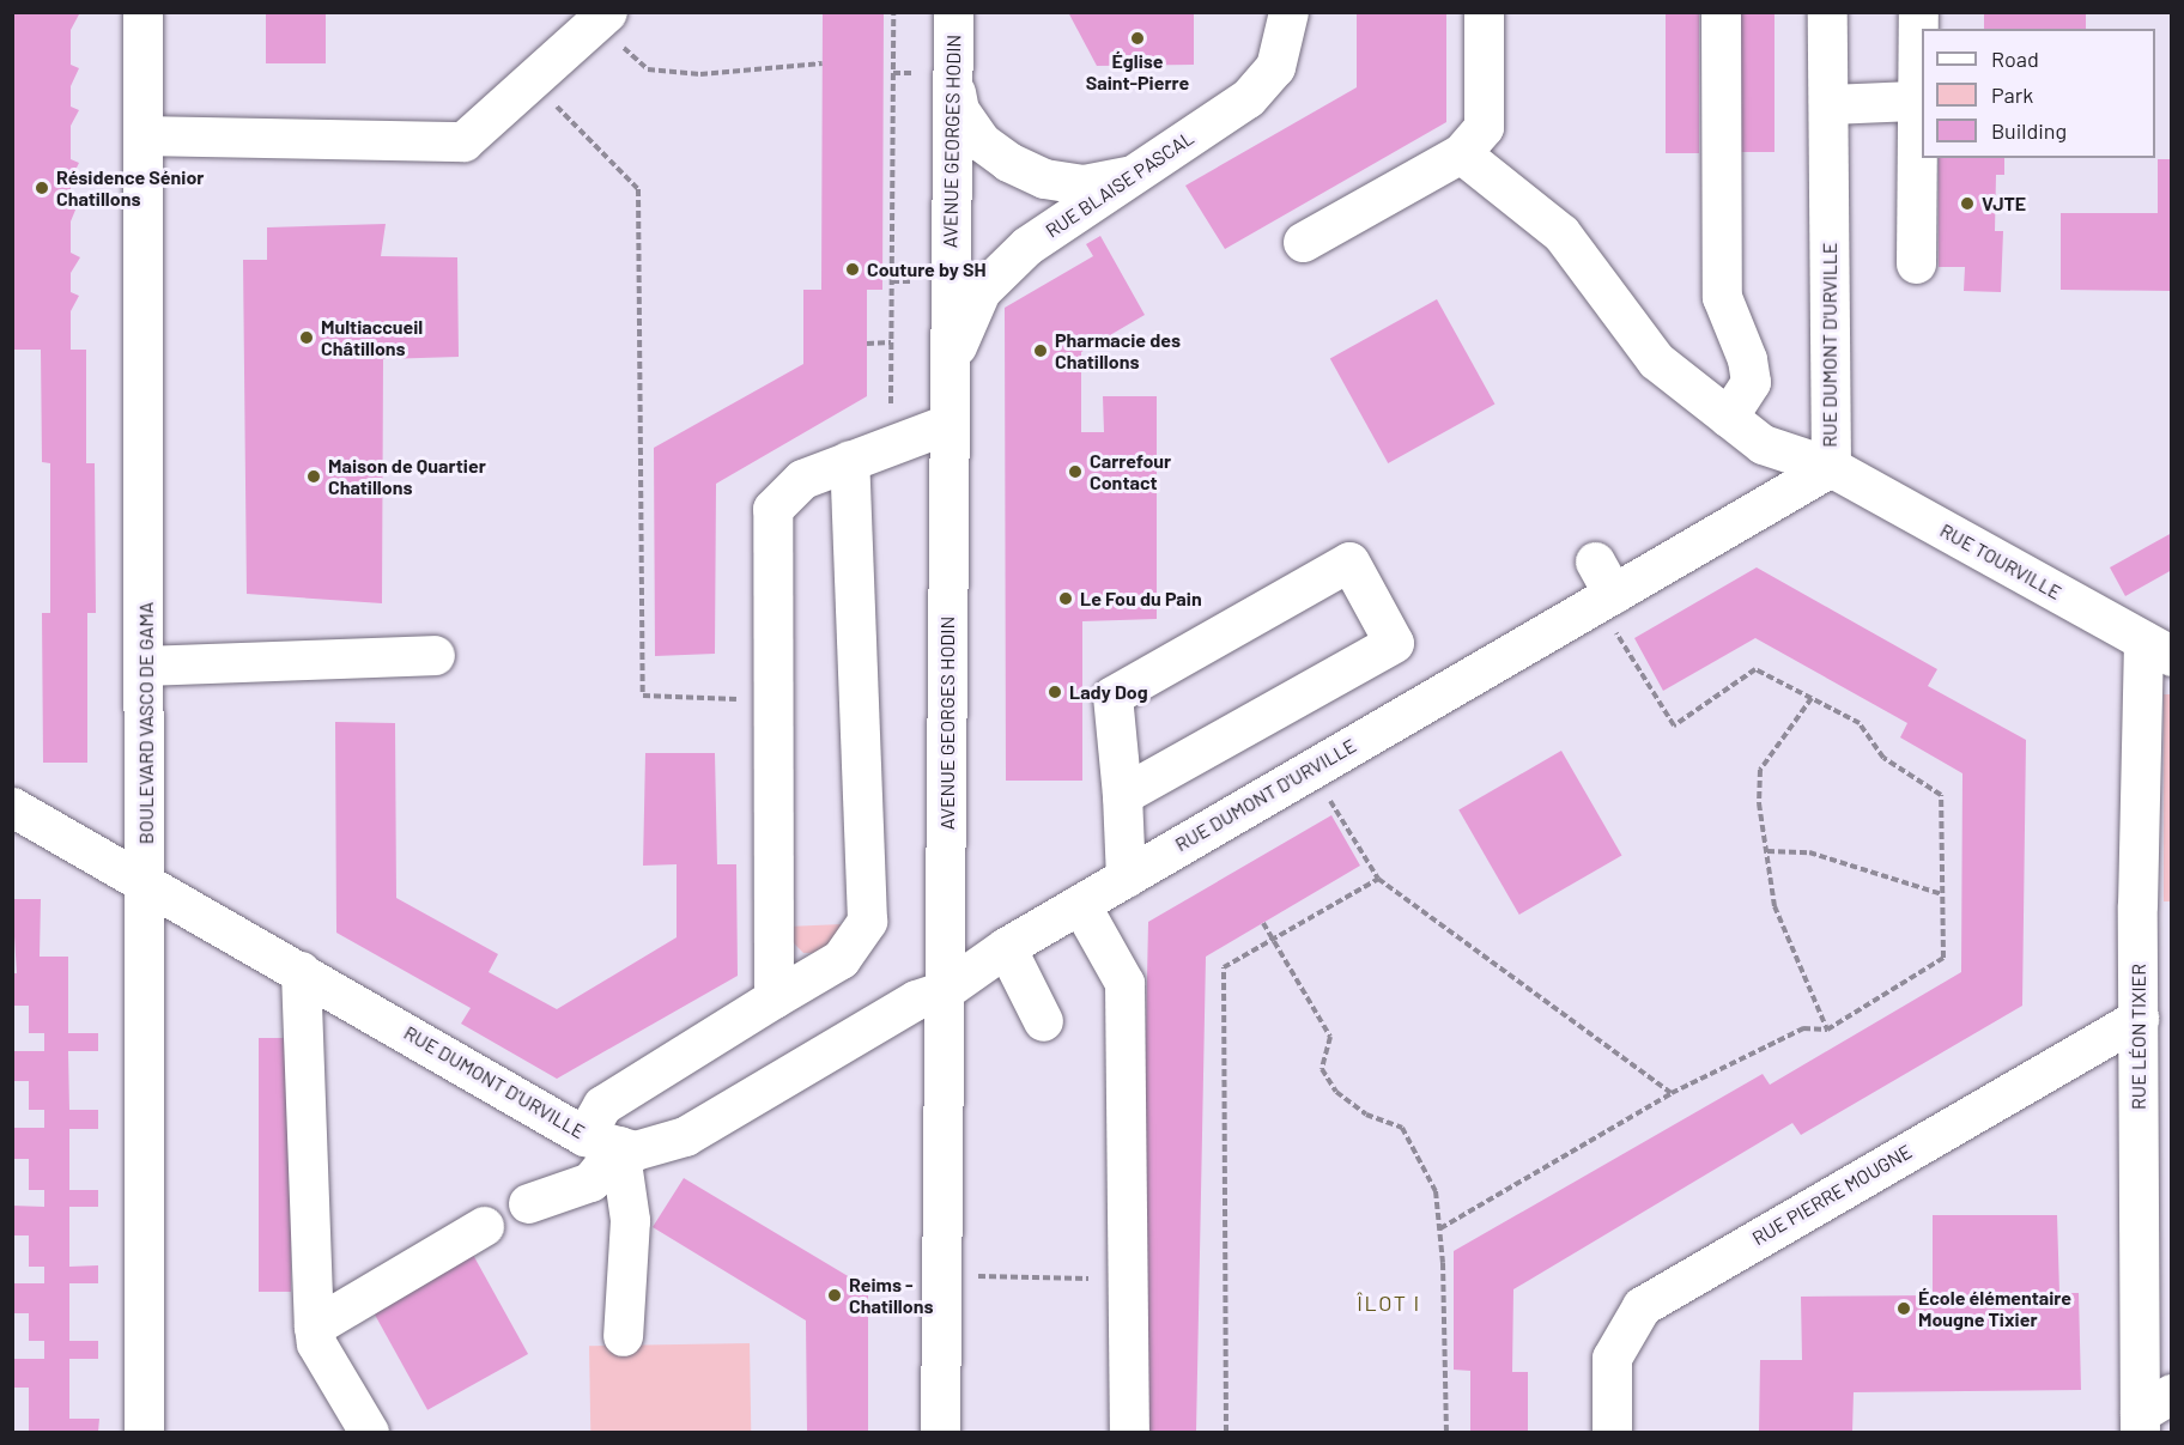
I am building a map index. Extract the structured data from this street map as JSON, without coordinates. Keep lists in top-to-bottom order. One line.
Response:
{"streets":{"street":["AVENUE GEORGES HODIN","RUE BLAISE PASCAL","RUE DUMONT D'URVILLE","RUE TOURVILLE","BOULEVARD VASCO DE GAMA","RUE LÉON TIXIER","RUE PIERRE MOUGNE"]},"crossings":[["AVENUE GEORGES HODIN","RUE BLAISE PASCAL"],["AVENUE GEORGES HODIN","RUE DUMONT D'URVILLE"],["RUE DUMONT D'URVILLE","RUE TOURVILLE"],["RUE DUMONT D'URVILLE","BOULEVARD VASCO DE GAMA"],["RUE TOURVILLE","RUE LÉON TIXIER"],["RUE LÉON TIXIER","RUE PIERRE MOUGNE"]],"districts":["ÎLOT I"],"places":["Église Saint-Pierre","Résidence Sénior Chatillons","VJTE","Couture by SH","Multiaccueil Châtillons","Pharmacie des Chatillons","Carrefour Contact","Maison de Quartier Chatillons","Le Fou du Pain","Lady Dog","Reims - Chatillons","École élémentaire Mougne Tixier"],"legend":["Road","Park","Building"]}
